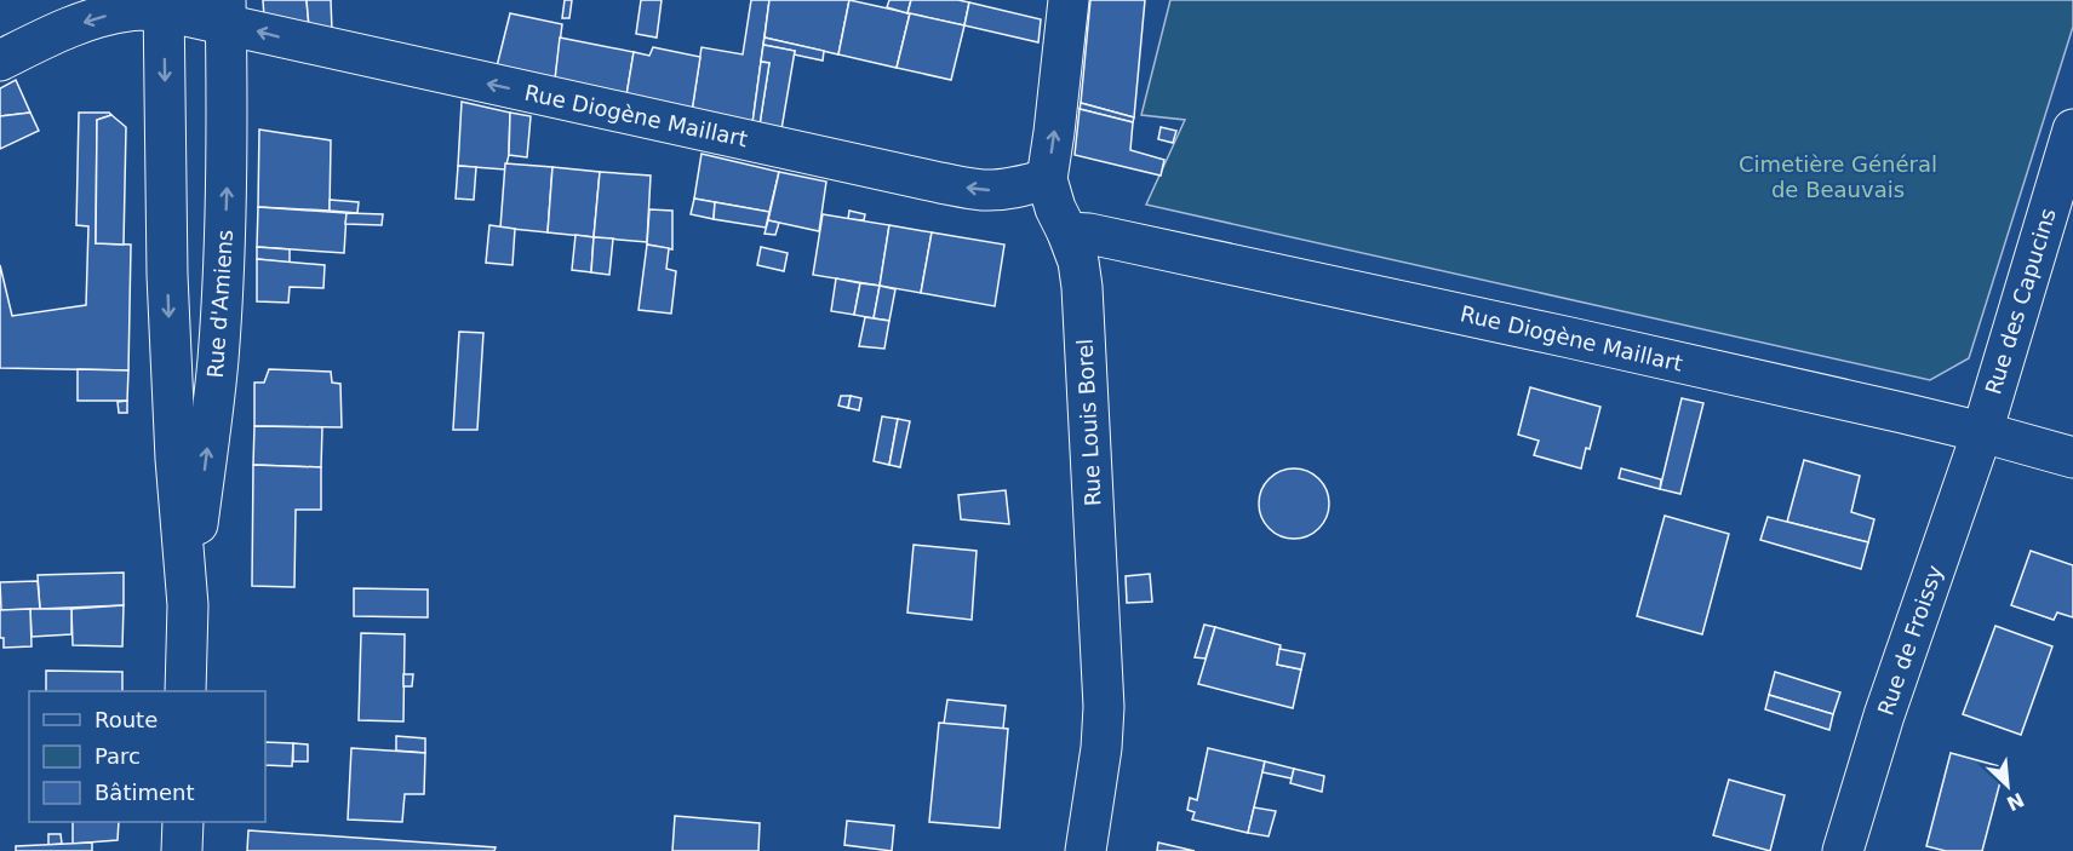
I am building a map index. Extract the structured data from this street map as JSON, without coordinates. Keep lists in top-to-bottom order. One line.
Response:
{"streets":{"street":["Rue Diogène Maillart","Rue des Capucins","Rue d'Amiens","Rue Louis Borel","Rue de Froissy"]},"crossings":[["Rue Diogène Maillart","Rue des Capucins"],["Rue Diogène Maillart","Rue d'Amiens"],["Rue Diogène Maillart","Rue Louis Borel"],["Rue Diogène Maillart","Rue de Froissy"],["Rue des Capucins","Rue de Froissy"]],"one_way":["Rue Diogène Maillart"],"parks":["Cimetière Général de Beauvais"],"legend":["Route","Parc","Bâtiment"],"north":"bottom right"}
